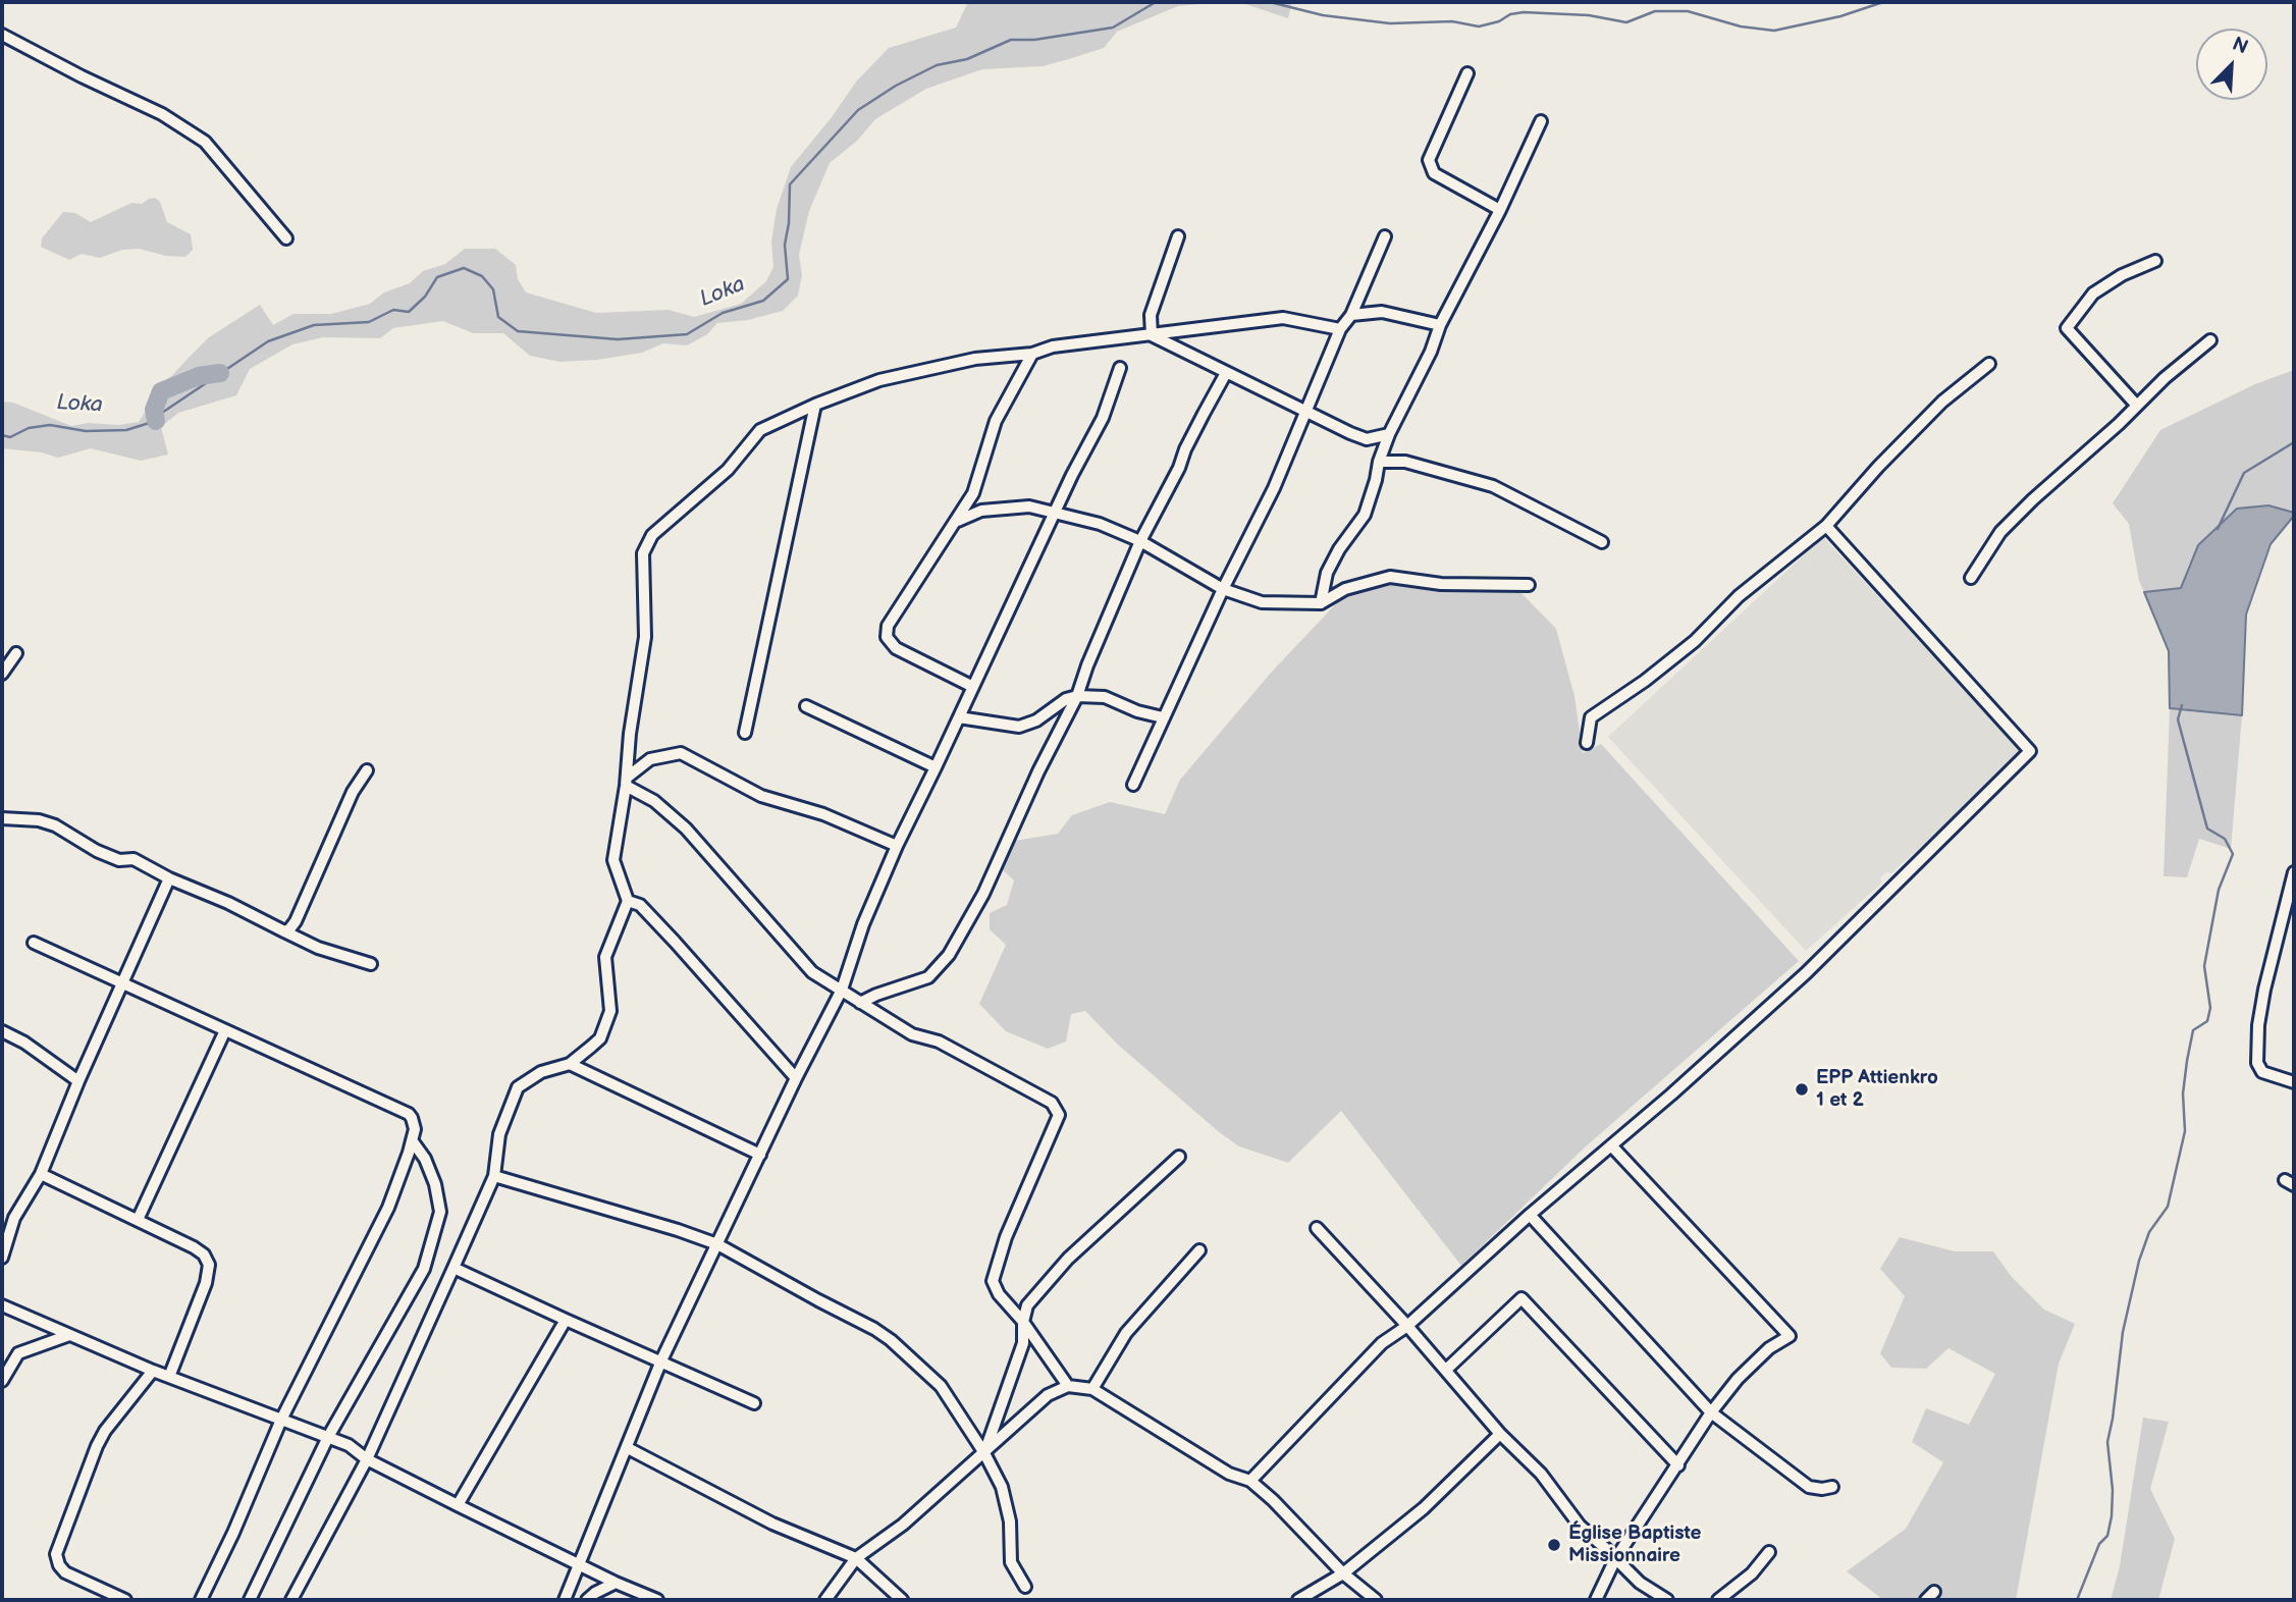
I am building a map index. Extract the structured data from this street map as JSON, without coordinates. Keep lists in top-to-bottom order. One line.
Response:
{"water":["Loka"],"places":["EPP Attienkro 1 et 2","Église Baptiste Missionnaire"],"north":"top right"}
